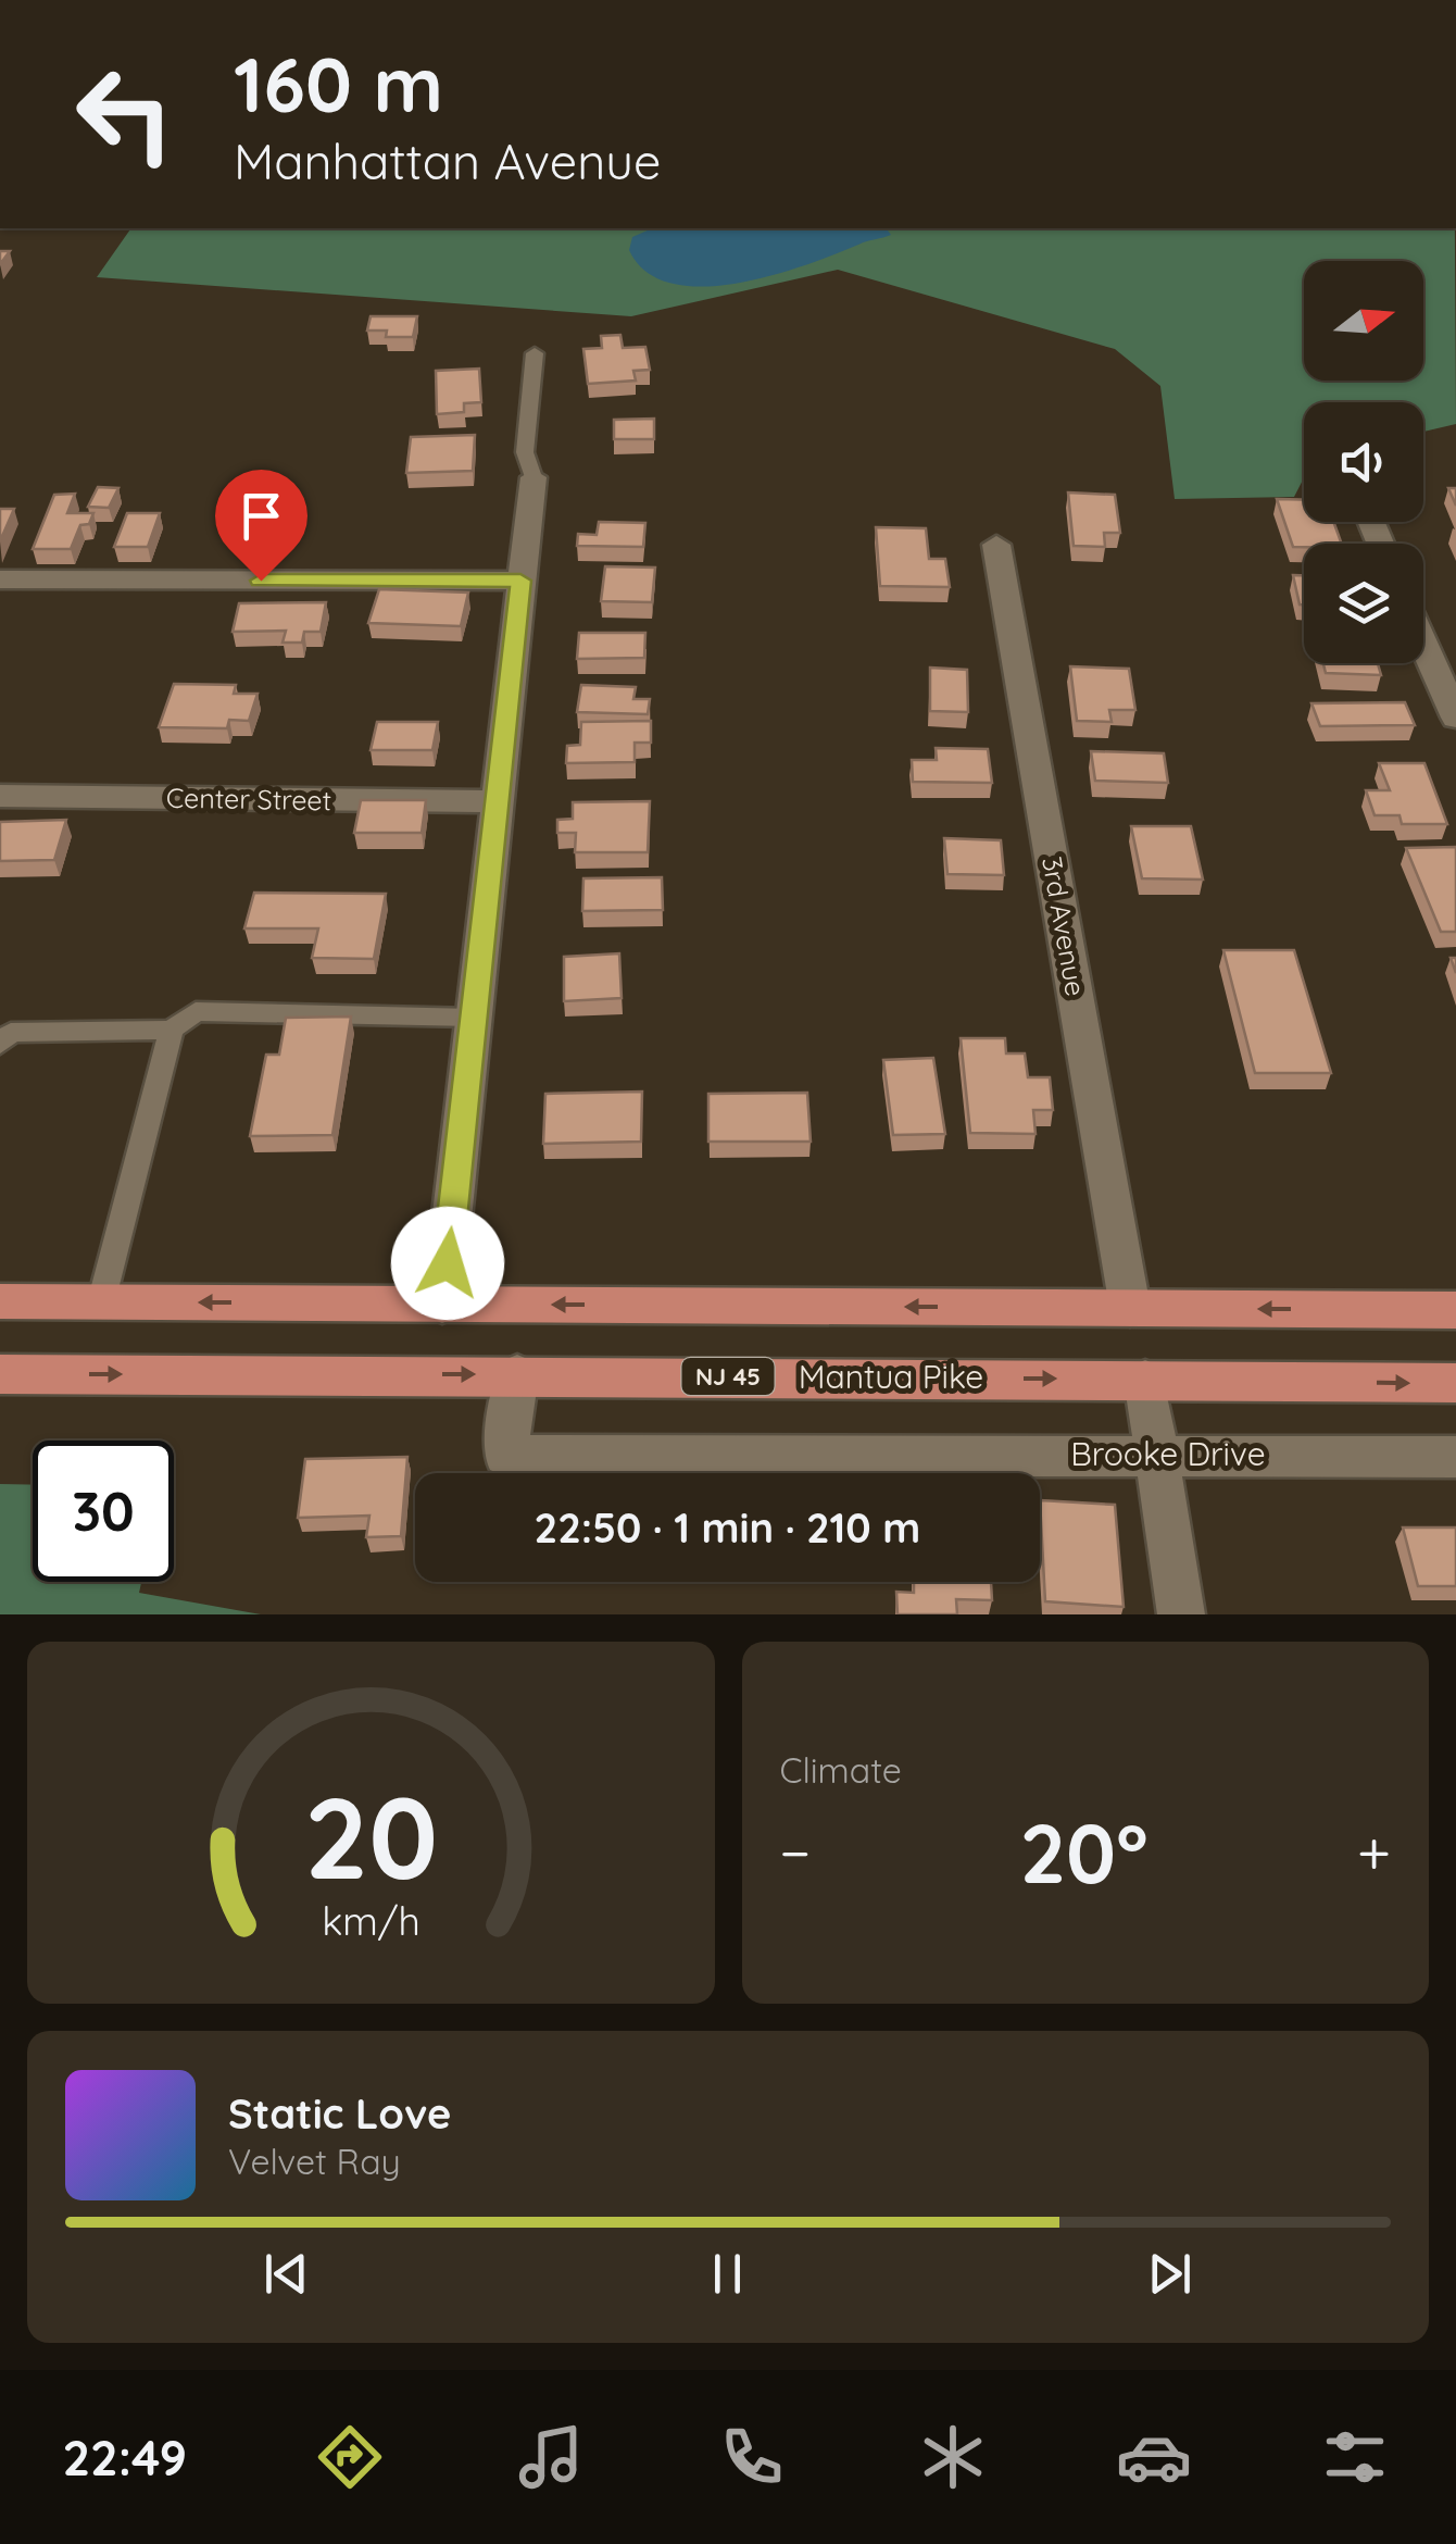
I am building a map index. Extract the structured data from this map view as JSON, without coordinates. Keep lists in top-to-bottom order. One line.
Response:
{"streets":{"main road":["NJ 45","Mantua Pike"],"street":["Center Street","3rd Avenue","Brooke Drive"]},"crossings":[["Mantua Pike","Brooke Drive"]],"north":"right","page":{"turn":["160 m","Manhattan Avenue"],"limit":"30","trip":"22:50 · 1 min · 210 m","tile":"Climate","heat":["−","20°","+"],"song":["Static Love","Velvet Ray"],"tabs":"22:49","gauge":["20","km/h"]}}
